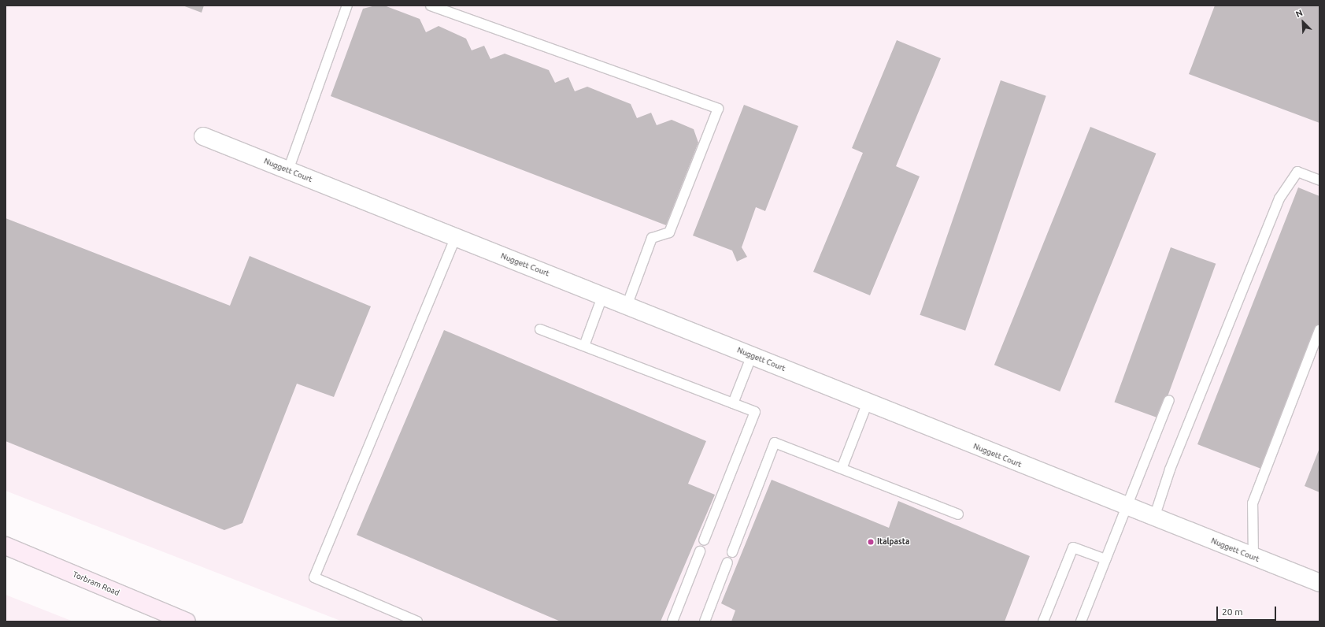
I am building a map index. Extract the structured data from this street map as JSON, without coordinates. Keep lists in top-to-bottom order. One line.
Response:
{"streets":{"main road":["Torbram Road"],"street":["Nuggett Court"]},"places":["Italpasta"],"scale_bar":"20 m","north":"top left"}
